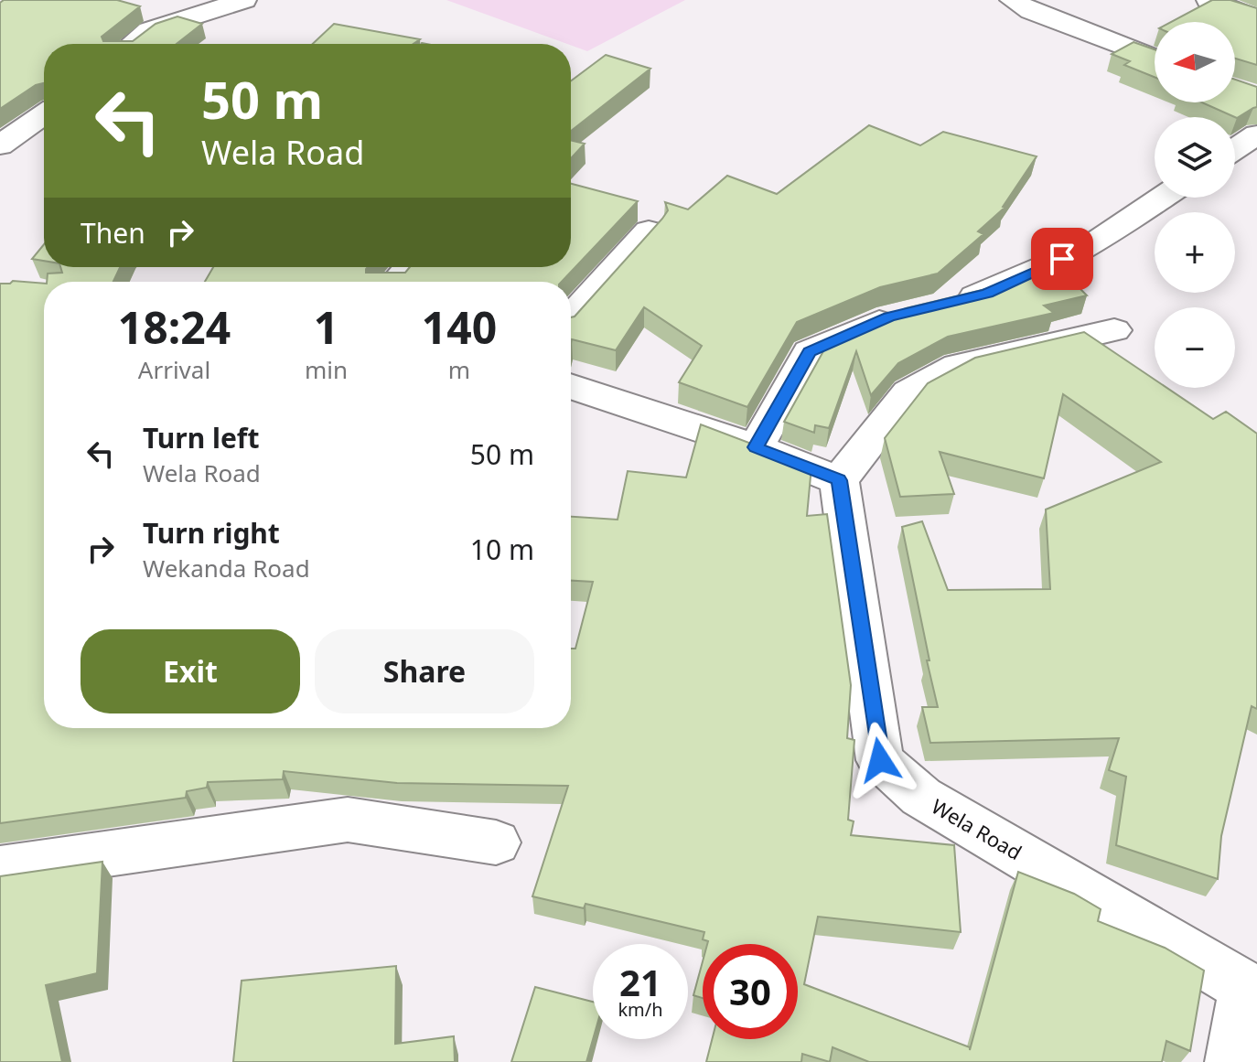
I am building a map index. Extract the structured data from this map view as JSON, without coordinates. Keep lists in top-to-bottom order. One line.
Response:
{"streets":{"street":["Wela Road"]},"north":"left","page":{"map_buttons":["+","−"],"turn":["50 m","Wela Road"],"then":"Then","eta":["18:24","Arrival","1","min","140","m"],"list":[{"name":"Turn left","note":"Wela Road","value":"50 m"},{"name":"Turn right","note":"Wekanda Road","value":"10 m"}],"buttons":["Exit","Share"],"speed":"21 km/h","limit":"30"}}
